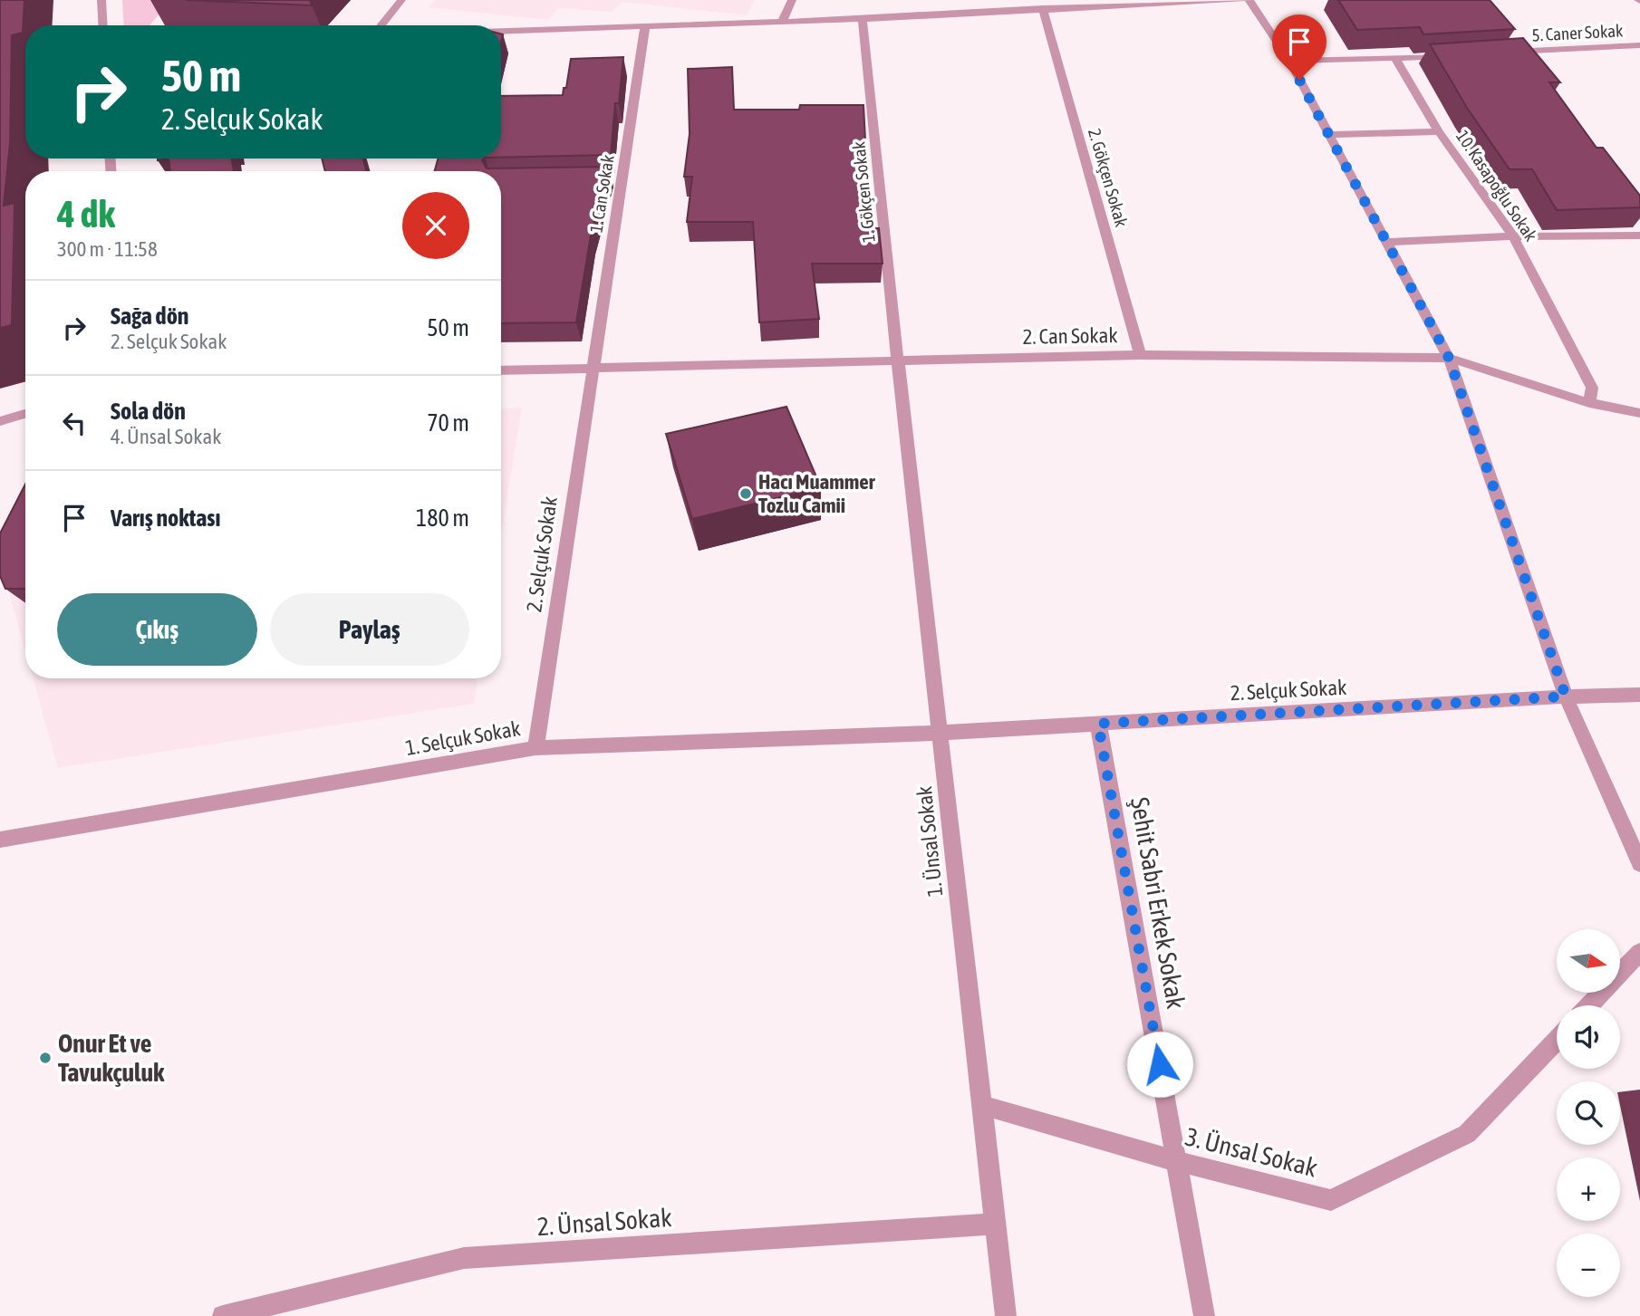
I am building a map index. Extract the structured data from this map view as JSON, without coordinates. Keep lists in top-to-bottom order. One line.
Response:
{"streets":{"street":["5. Caner Sokak","2. Gökçen Sokak","10. Kasapoğlu Sokak","1. Gökçen Sokak","1. Can Sokak","2. Can Sokak","2. Selçuk Sokak","1. Selçuk Sokak","1. Ünsal Sokak","Şehit Sabri Erkek Sokak","3. Ünsal Sokak","2. Ünsal Sokak"]},"crossings":[["2. Gökçen Sokak","2. Can Sokak"],["10. Kasapoğlu Sokak","2. Can Sokak"],["1. Gökçen Sokak","2. Can Sokak"],["1. Gökçen Sokak","1. Ünsal Sokak"],["1. Can Sokak","2. Can Sokak"],["1. Can Sokak","2. Selçuk Sokak"],["2. Can Sokak","2. Selçuk Sokak"],["2. Can Sokak","1. Ünsal Sokak"],["2. Selçuk Sokak","1. Selçuk Sokak"],["2. Selçuk Sokak","1. Ünsal Sokak"],["2. Selçuk Sokak","Şehit Sabri Erkek Sokak"],["1. Selçuk Sokak","1. Ünsal Sokak"],["1. Ünsal Sokak","3. Ünsal Sokak"],["1. Ünsal Sokak","2. Ünsal Sokak"],["Şehit Sabri Erkek Sokak","3. Ünsal Sokak"]],"places":["Hacı Muammer Tozlu Camii","Onur Et ve Tavukçuluk"],"north":"right","page":{"turn":["50 m","2. Selçuk Sokak"],"heading":["4 dk","300 m · 11:58"],"list":[{"name":"Sağa dön","note":"2. Selçuk Sokak","value":"50 m"},{"name":"Sola dön","note":"4. Ünsal Sokak","value":"70 m"},{"name":"Varış noktası","value":"180 m"}],"buttons":["Çıkış","Paylaş"],"map_buttons":["+","−"]}}
